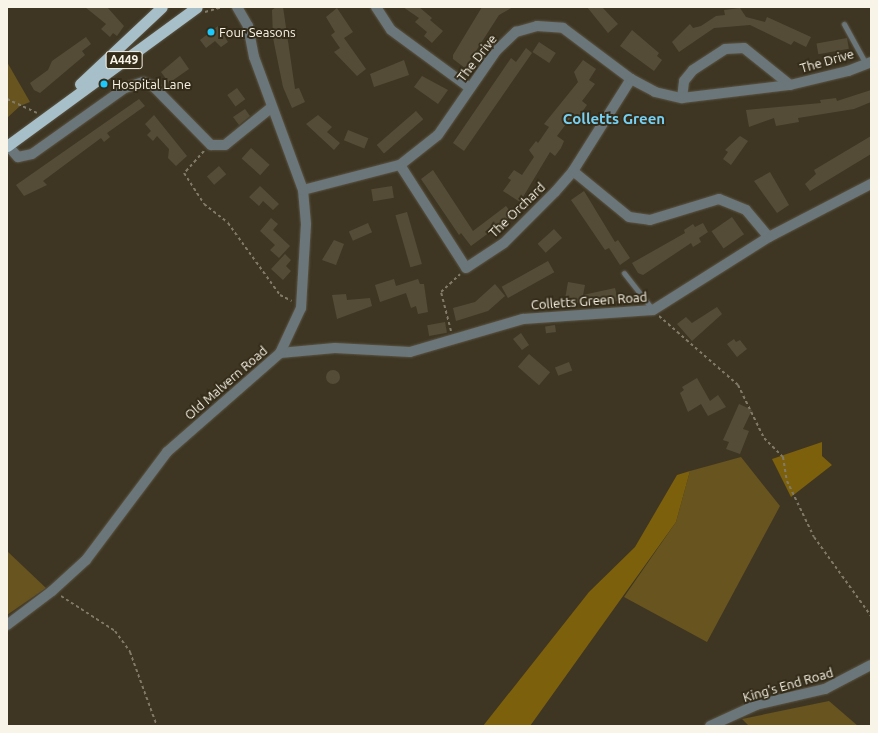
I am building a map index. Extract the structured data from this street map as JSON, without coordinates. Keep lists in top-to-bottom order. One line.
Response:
{"streets":{"highway":["A449"],"street":["The Drive","The Orchard","Colletts Green Road","Old Malvern Road","King's End Road"]},"crossings":[["The Drive","The Orchard"],["The Drive","Old Malvern Road"],["Colletts Green Road","Old Malvern Road"]],"districts":["Colletts Green"],"places":["Four Seasons","Hospital Lane"]}
